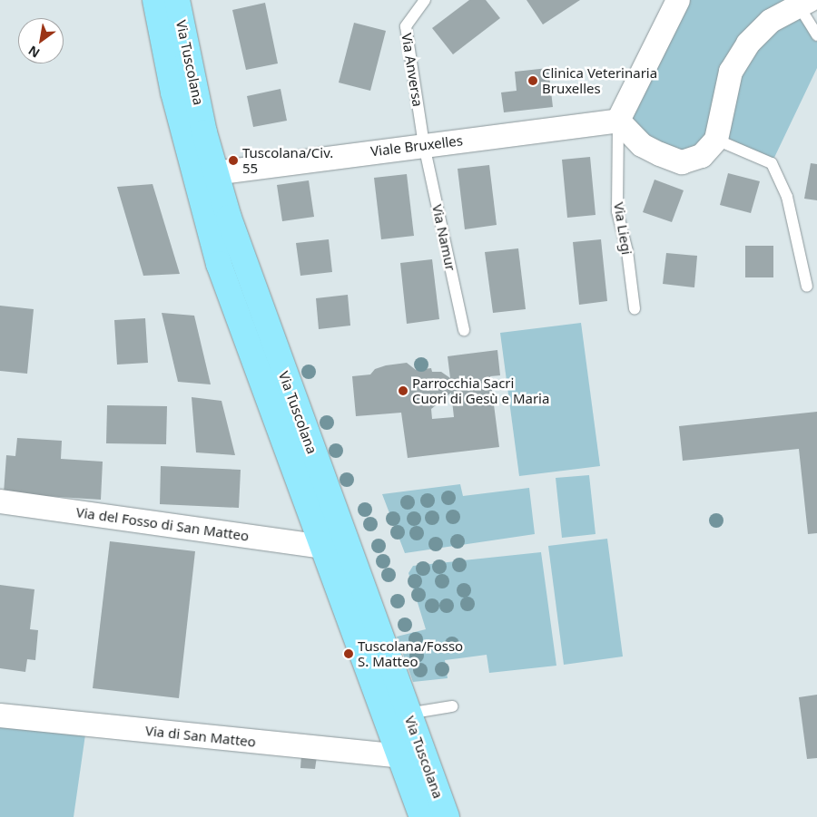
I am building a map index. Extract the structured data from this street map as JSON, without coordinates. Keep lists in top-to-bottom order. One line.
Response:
{"streets":{"main road":["Via Tuscolana"],"street":["Viale Bruxelles","Via del Fosso di San Matteo","Via di San Matteo"],"lane":["Via Anversa","Via Liegi","Via Namur"]},"crossings":[["Via Tuscolana","Viale Bruxelles"],["Via Tuscolana","Via del Fosso di San Matteo"],["Via Tuscolana","Via di San Matteo"],["Via Anversa","Viale Bruxelles"],["Via Anversa","Via Namur"],["Viale Bruxelles","Via Liegi"],["Viale Bruxelles","Via Namur"]],"places":["Clinica Veterinaria Bruxelles","Tuscolana/Civ. 55","Parrocchia Sacri Cuori di Gesù e Maria","Tuscolana/Fosso S. Matteo"],"north":"bottom left"}
